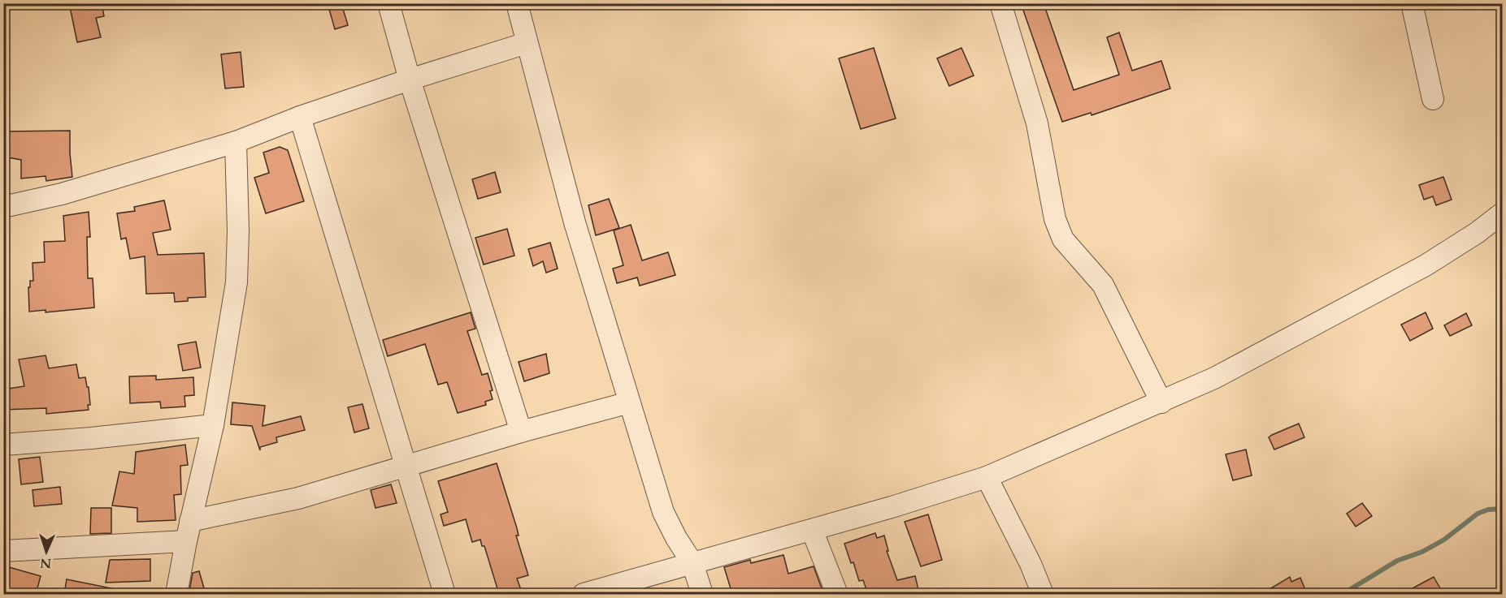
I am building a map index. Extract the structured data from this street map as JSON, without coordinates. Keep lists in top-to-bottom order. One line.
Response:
{"north":"bottom"}
